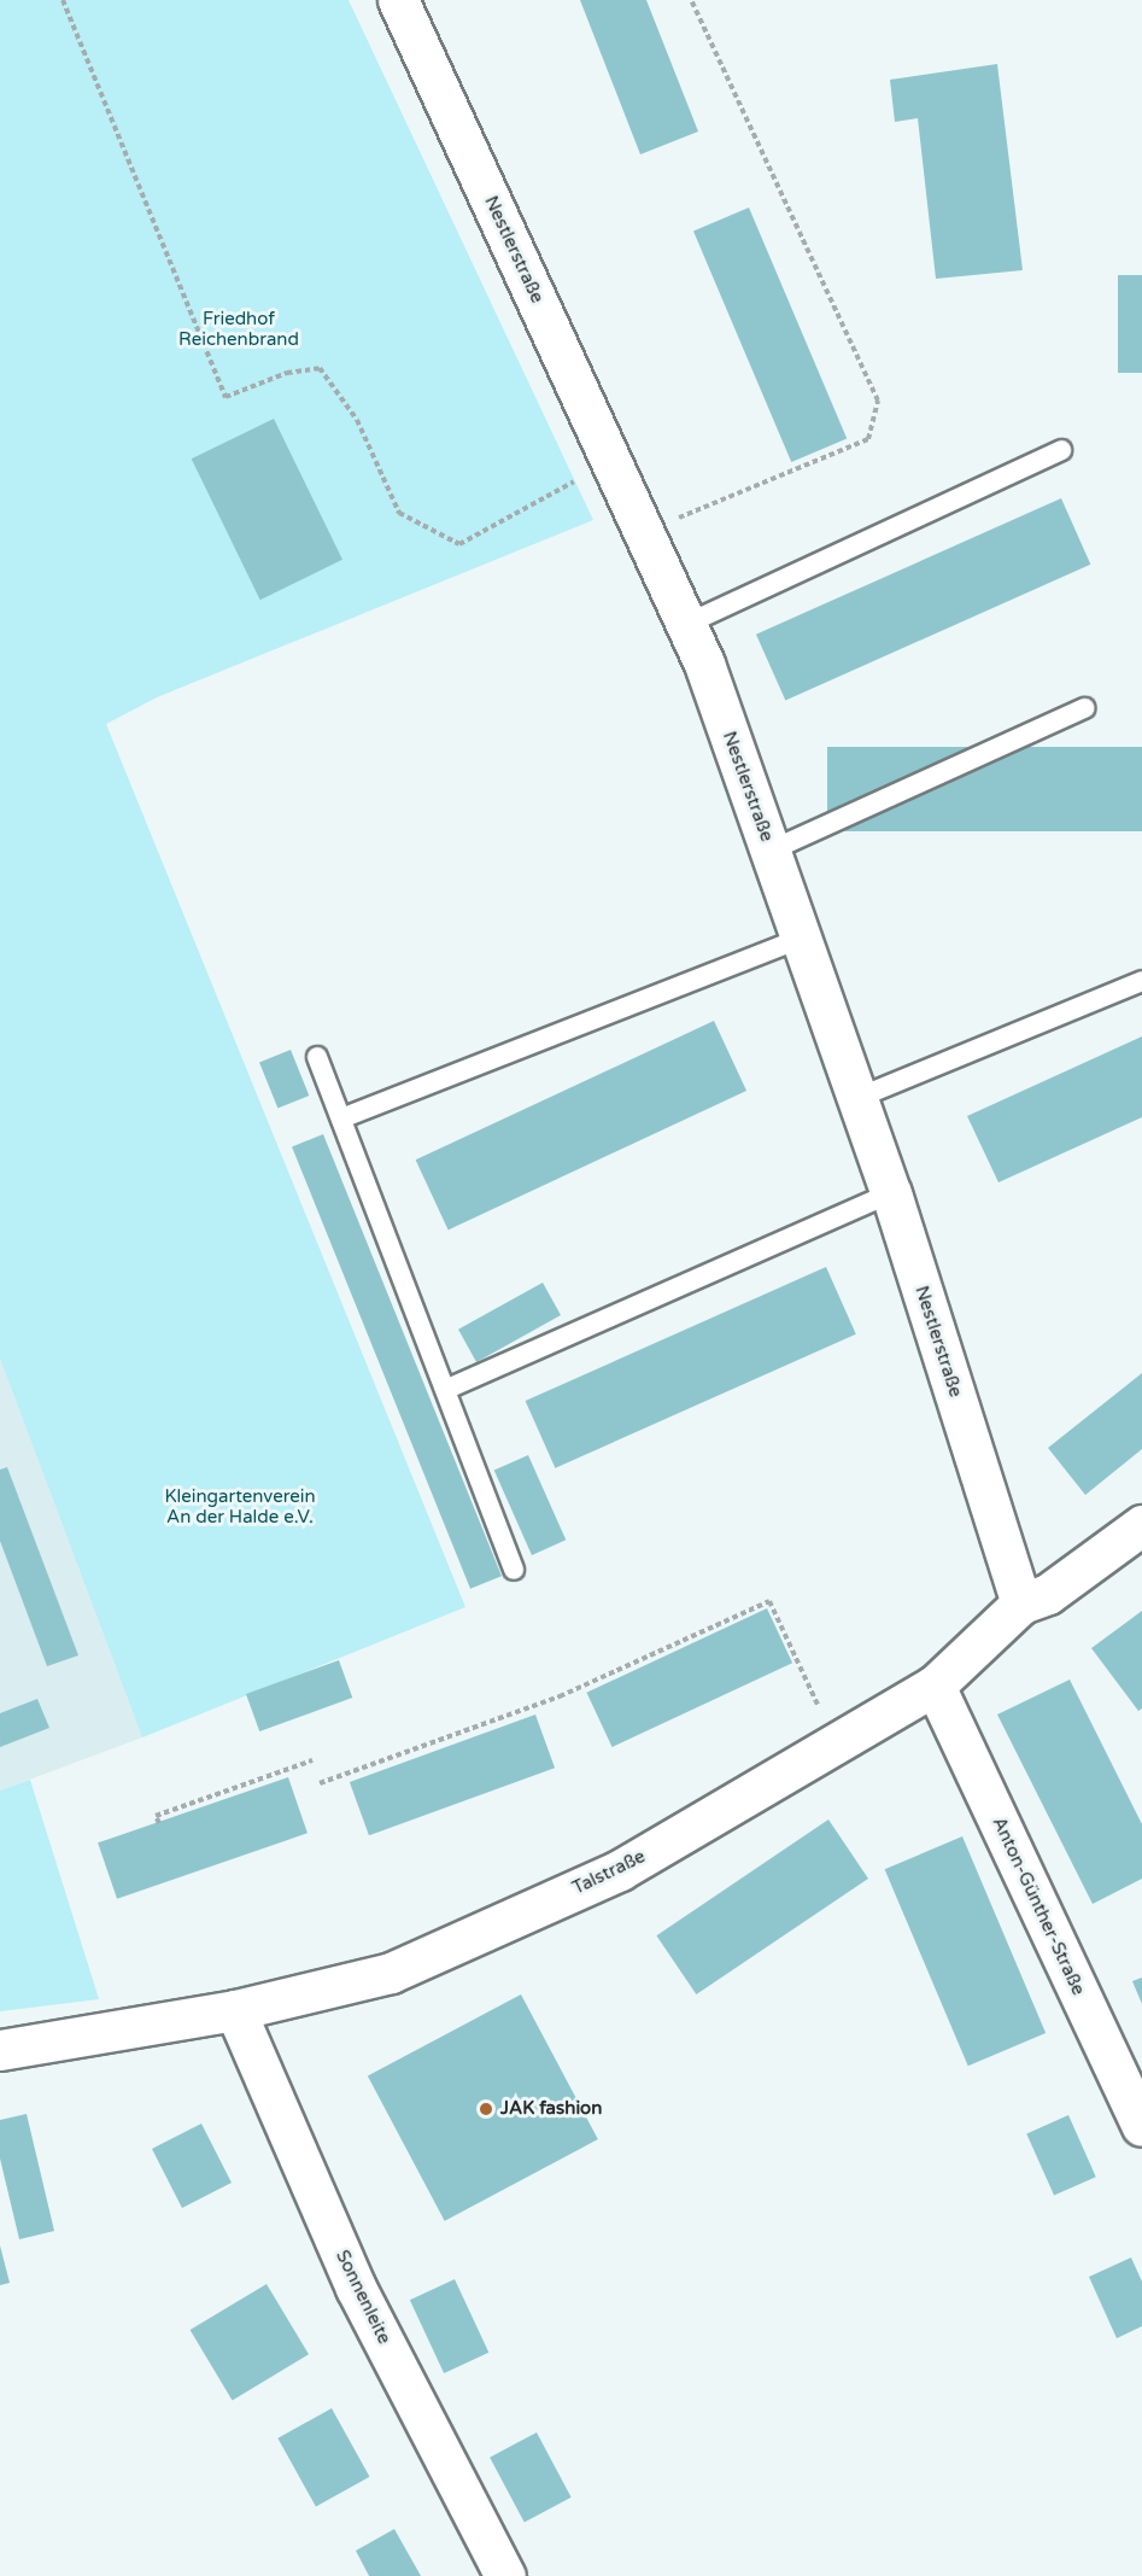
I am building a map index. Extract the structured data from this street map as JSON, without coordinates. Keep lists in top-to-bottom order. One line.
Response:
{"streets":{"street":["Nestlerstraße","Talstraße","Anton-Günther-Straße","Sonnenleite"]},"crossings":[["Nestlerstraße","Talstraße"],["Talstraße","Anton-Günther-Straße"],["Talstraße","Sonnenleite"]],"parks":["Friedhof Reichenbrand","Kleingartenverein An der Halde e.V."],"places":["JAK fashion"]}
